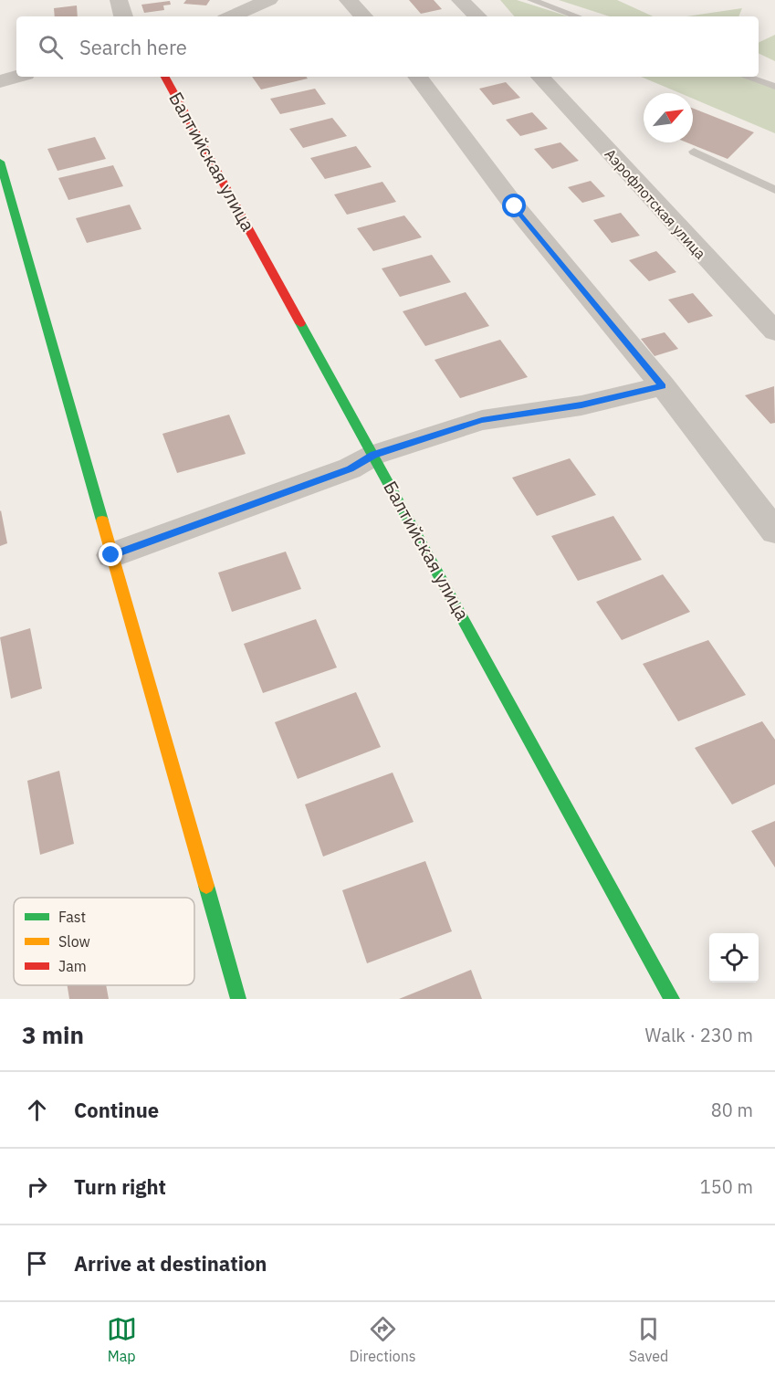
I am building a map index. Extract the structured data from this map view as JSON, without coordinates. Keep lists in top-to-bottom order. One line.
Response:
{"streets":{"street":["Балтийская улица","Аэрофлотская улица"]},"legend":["Fast","Slow","Jam"],"north":"top right","page":{"search":"Search here","heading":["3 min","Walk · 230 m"],"list":[["Continue","80 m"],["Turn right","150 m"],"Arrive at destination"],"nav":["Map","Directions","Saved"]}}
